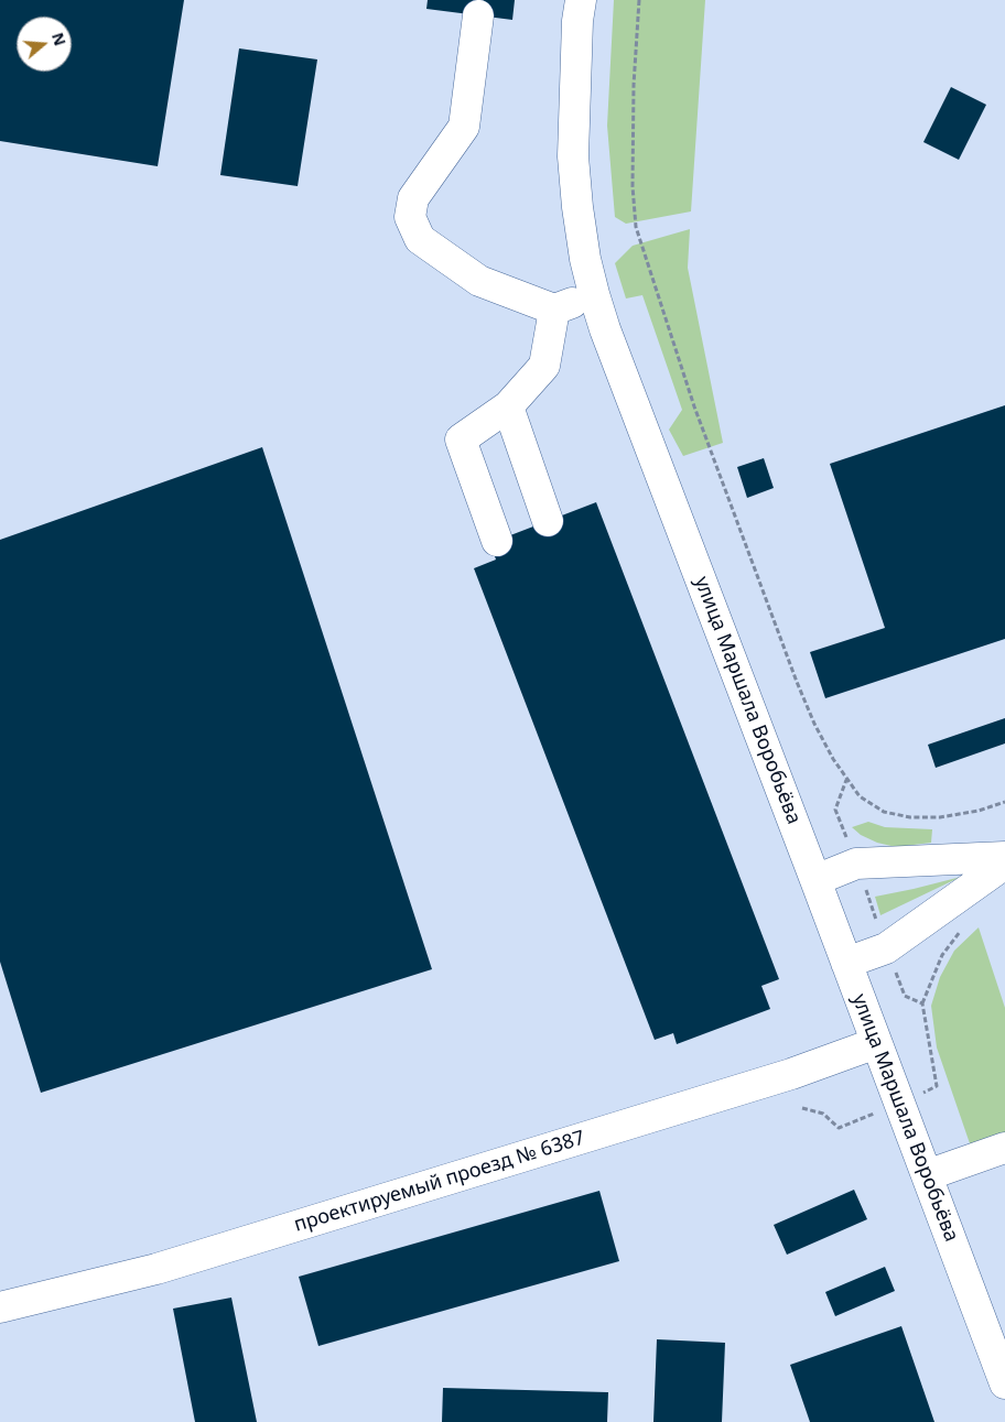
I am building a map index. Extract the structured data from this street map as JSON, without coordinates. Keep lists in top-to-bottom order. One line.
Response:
{"streets":{"street":["улица Маршала Воробьёва","проектируемый проезд № 6387"]},"crossings":[["улица Маршала Воробьёва","проектируемый проезд № 6387"]],"north":"right"}
